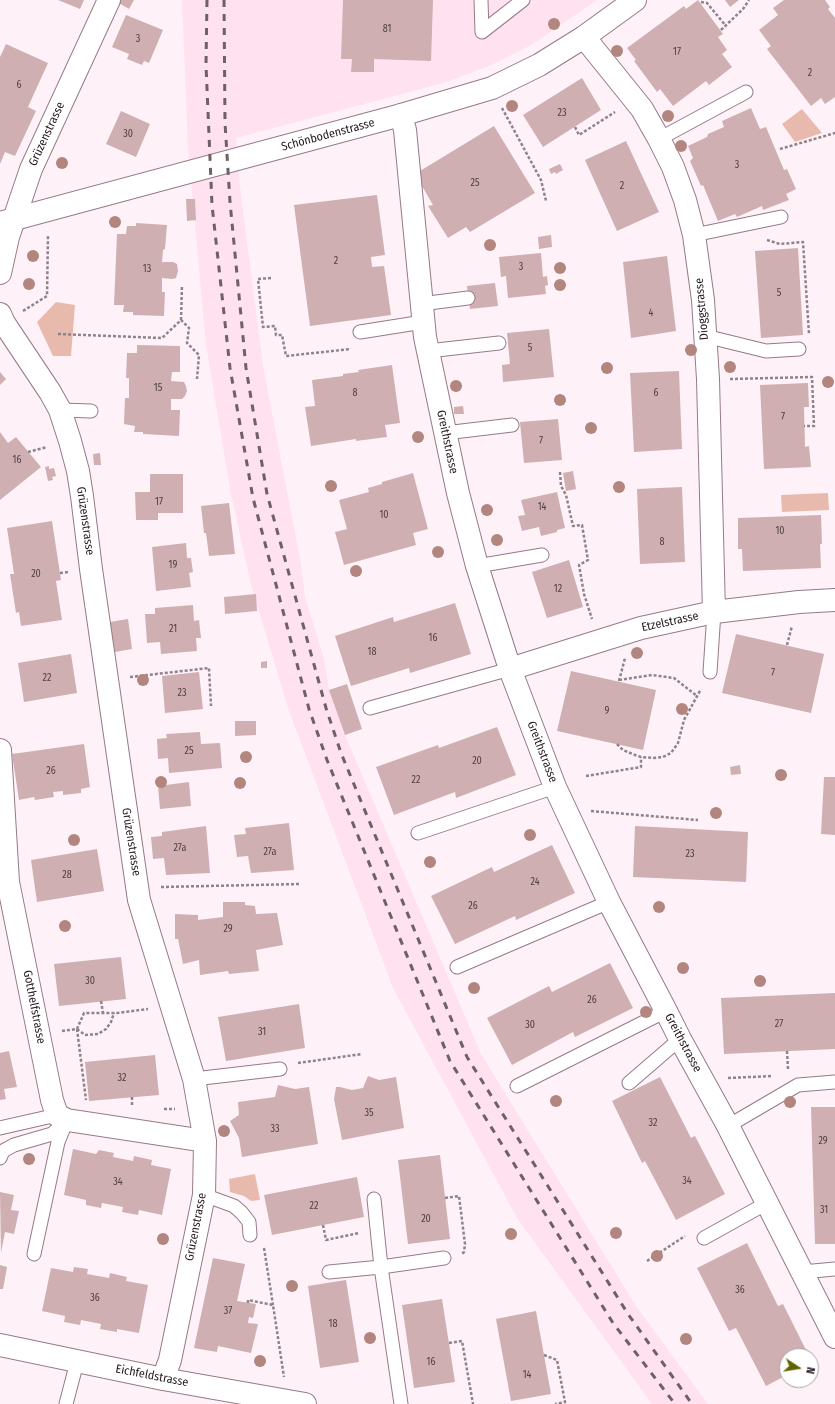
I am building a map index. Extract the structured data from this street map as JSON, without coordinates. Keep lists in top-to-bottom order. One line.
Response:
{"streets":{"street":["Grüzenstrasse","Schönbodenstrasse","Dioggstrasse","Greithstrasse","Etzelstrasse","Gotthelfstrasse","Eichfeldstrasse"]},"crossings":[["Grüzenstrasse","Schönbodenstrasse"],["Grüzenstrasse","Eichfeldstrasse"],["Schönbodenstrasse","Dioggstrasse"],["Schönbodenstrasse","Greithstrasse"],["Dioggstrasse","Etzelstrasse"],["Greithstrasse","Etzelstrasse"]],"house_numbers":["81","3","17","2","6","23","30","3","25","2","2","3","13","5","4","5","15","8","6","7","7","16","17","14","10","10","8","19","20","12","21","16","18","7","22","23","9","25","20","26","22","27a","27a","23","28","24","26","29","30","26","27","30","31","32","35","32","33","29","34","34","22","31","20","36","36","37","18","16","14"],"north":"right"}
